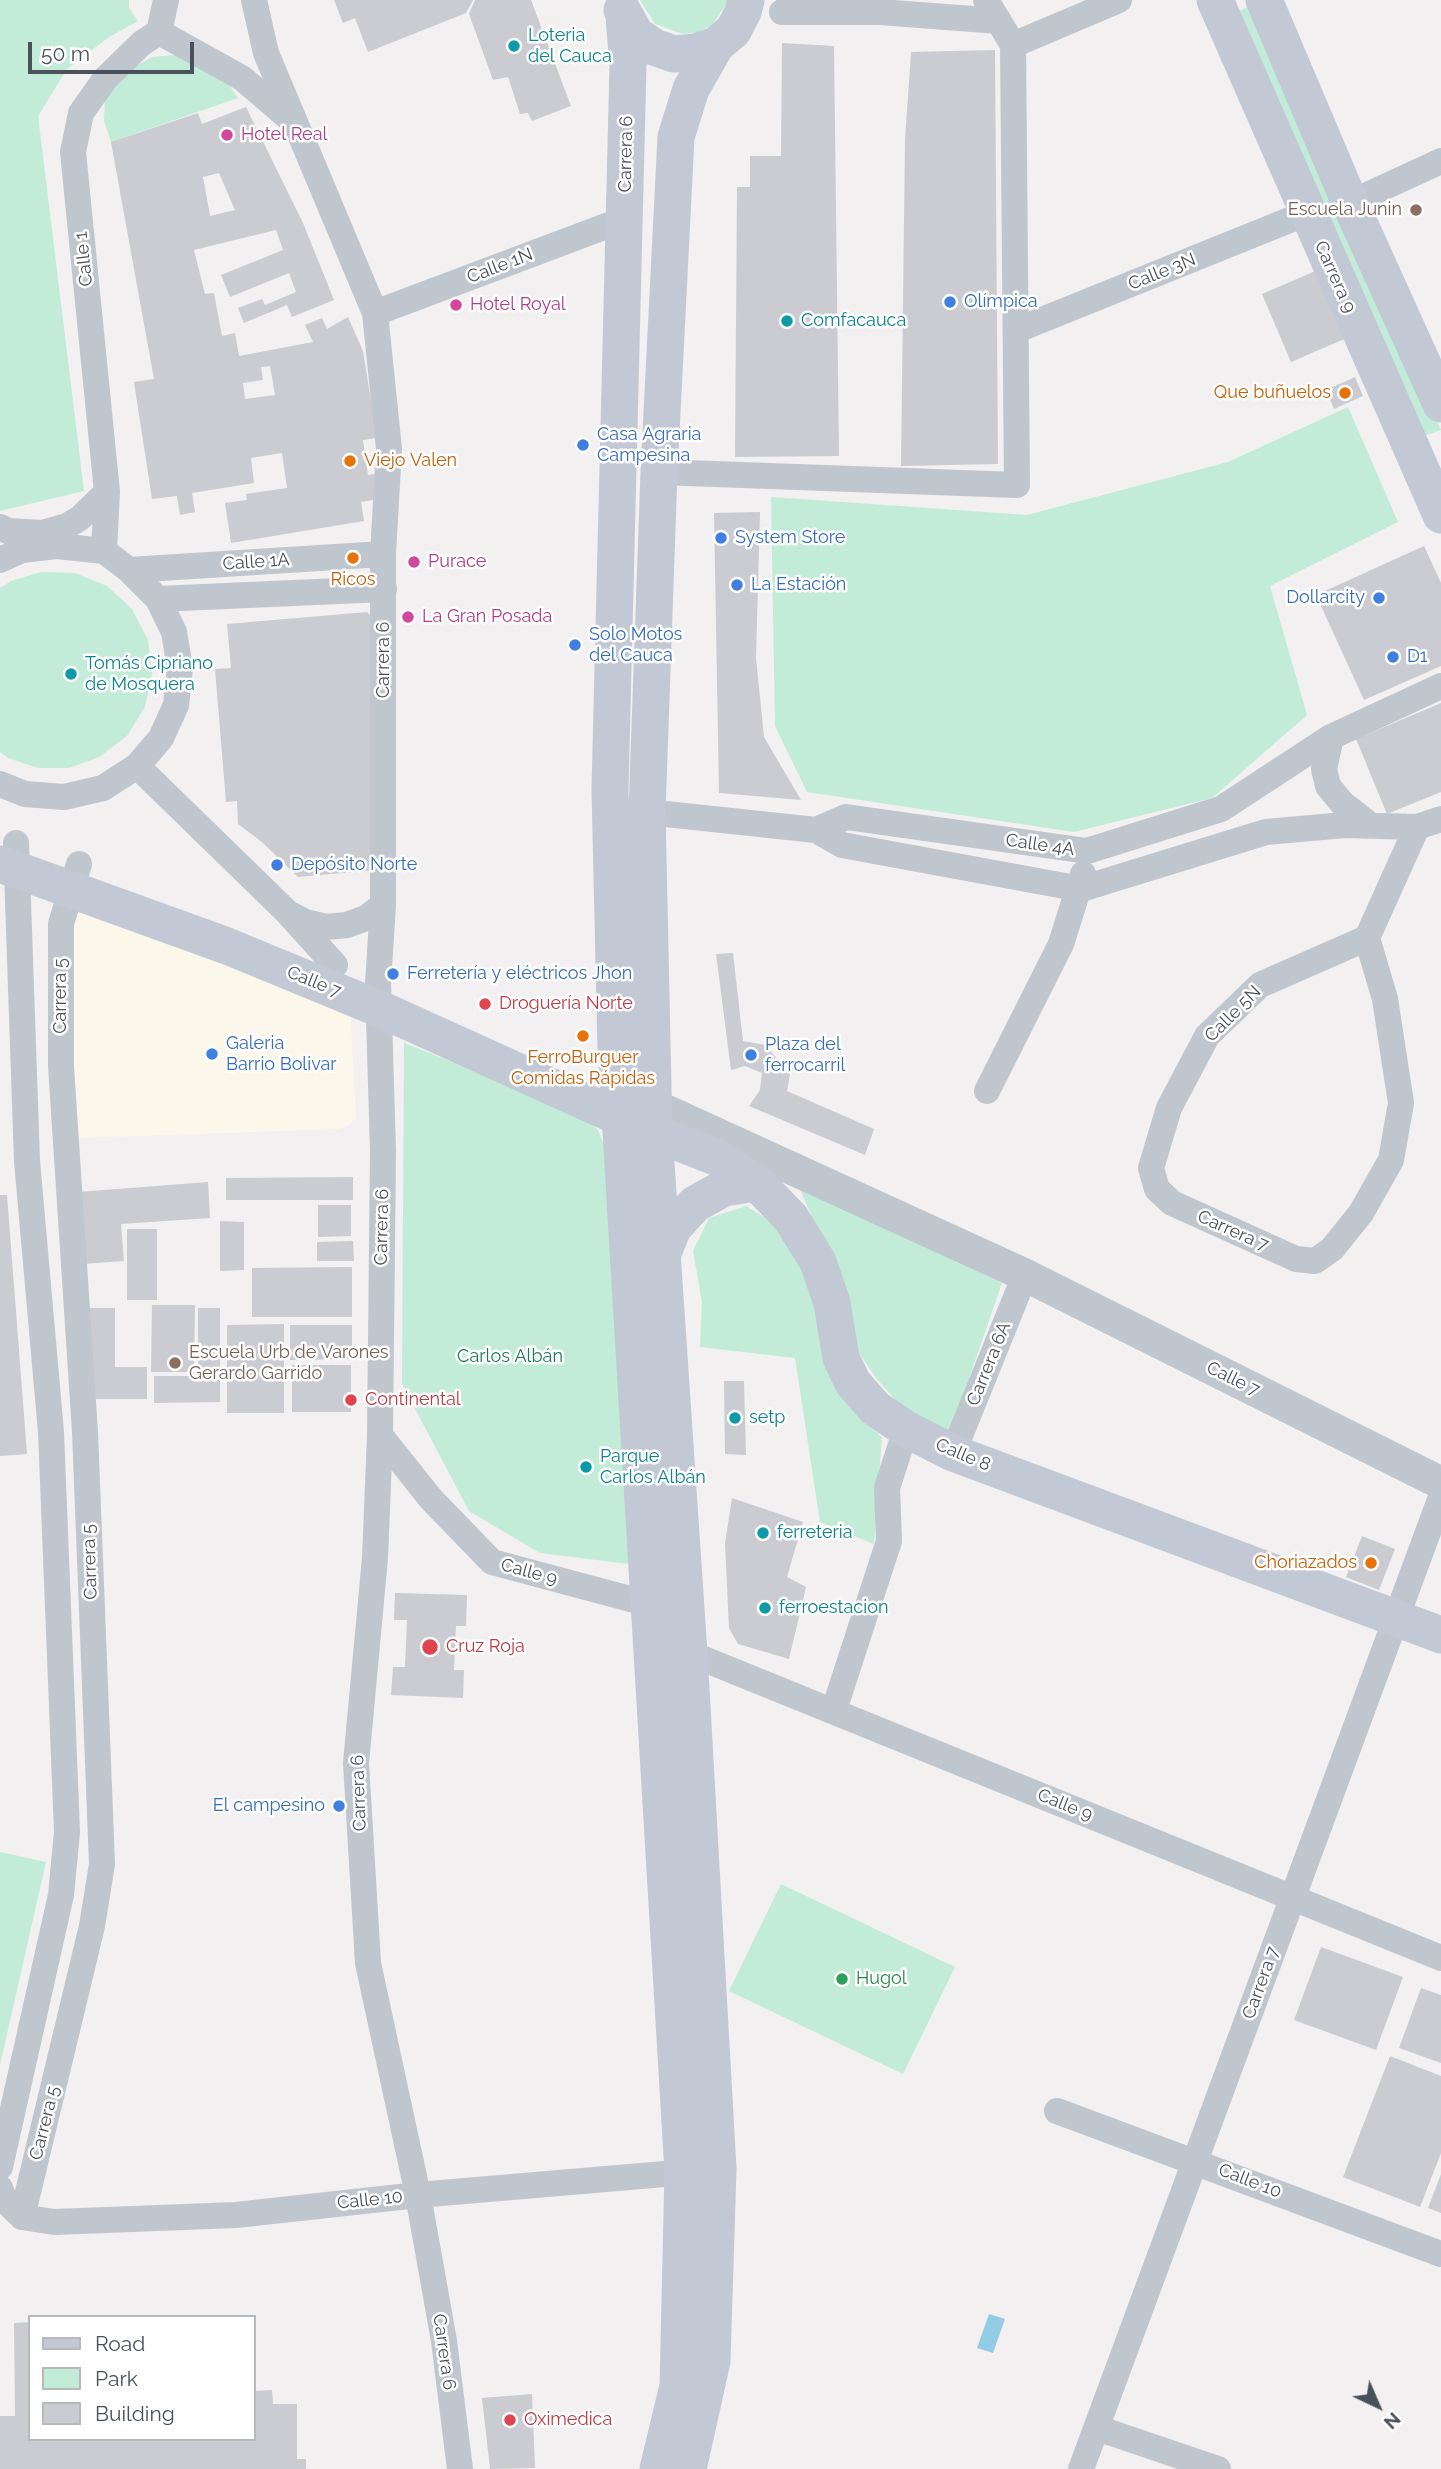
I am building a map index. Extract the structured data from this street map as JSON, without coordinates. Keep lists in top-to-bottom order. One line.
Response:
{"streets":{"main road":["Carrera 6","Carrera 9","Calle 7","Calle 8"],"street":["Calle 1","Calle 1N","Calle 3N","Calle 1A","Calle 4A","Carrera 5","Calle 5N","Carrera 7","Carrera 6A","Calle 9","Calle 10"]},"crossings":[["Carrera 6","Calle 1N"],["Carrera 6","Calle 1A"],["Carrera 6","Calle 4A"],["Carrera 6","Calle 7"],["Carrera 6","Calle 8"],["Carrera 6","Calle 9"],["Carrera 6","Calle 10"],["Calle 3N","Carrera 9"],["Calle 7","Carrera 5"],["Calle 7","Carrera 6A"],["Calle 7","Calle 8"],["Carrera 5","Calle 10"],["Calle 5N","Carrera 7"],["Carrera 7","Calle 8"],["Carrera 7","Calle 9"],["Carrera 7","Calle 10"],["Carrera 6A","Calle 8"]],"parks":["Carlos Albán"],"places":["Loteria del Cauca","Hotel Real","Escuela Junin","Olímpica","Hotel Royal","Comfacauca","Que buñuelos","Casa Agraria Campesina","Viejo Valen","System Store","Ricos","Purace","La Estación","Dollarcity","La Gran Posada","Solo Motos del Cauca","D1","Tomás Cipriano de Mosquera","Depósito Norte","Ferretería y eléctricos Jhon","Droguería Norte","FerroBurguer Comidas Rápidas","Galeria Barrio Bolivar","Plaza del ferrocarril","Escuela Urb de Varones Gerardo Garrido","Continental","setp","Parque Carlos Albán","ferreteria","Choriazados","ferroestacion","Cruz Roja","El campesino","Hugol","Oximedica"],"legend":["Road","Park","Building"],"scale_bar":"50 m","north":"bottom right"}
